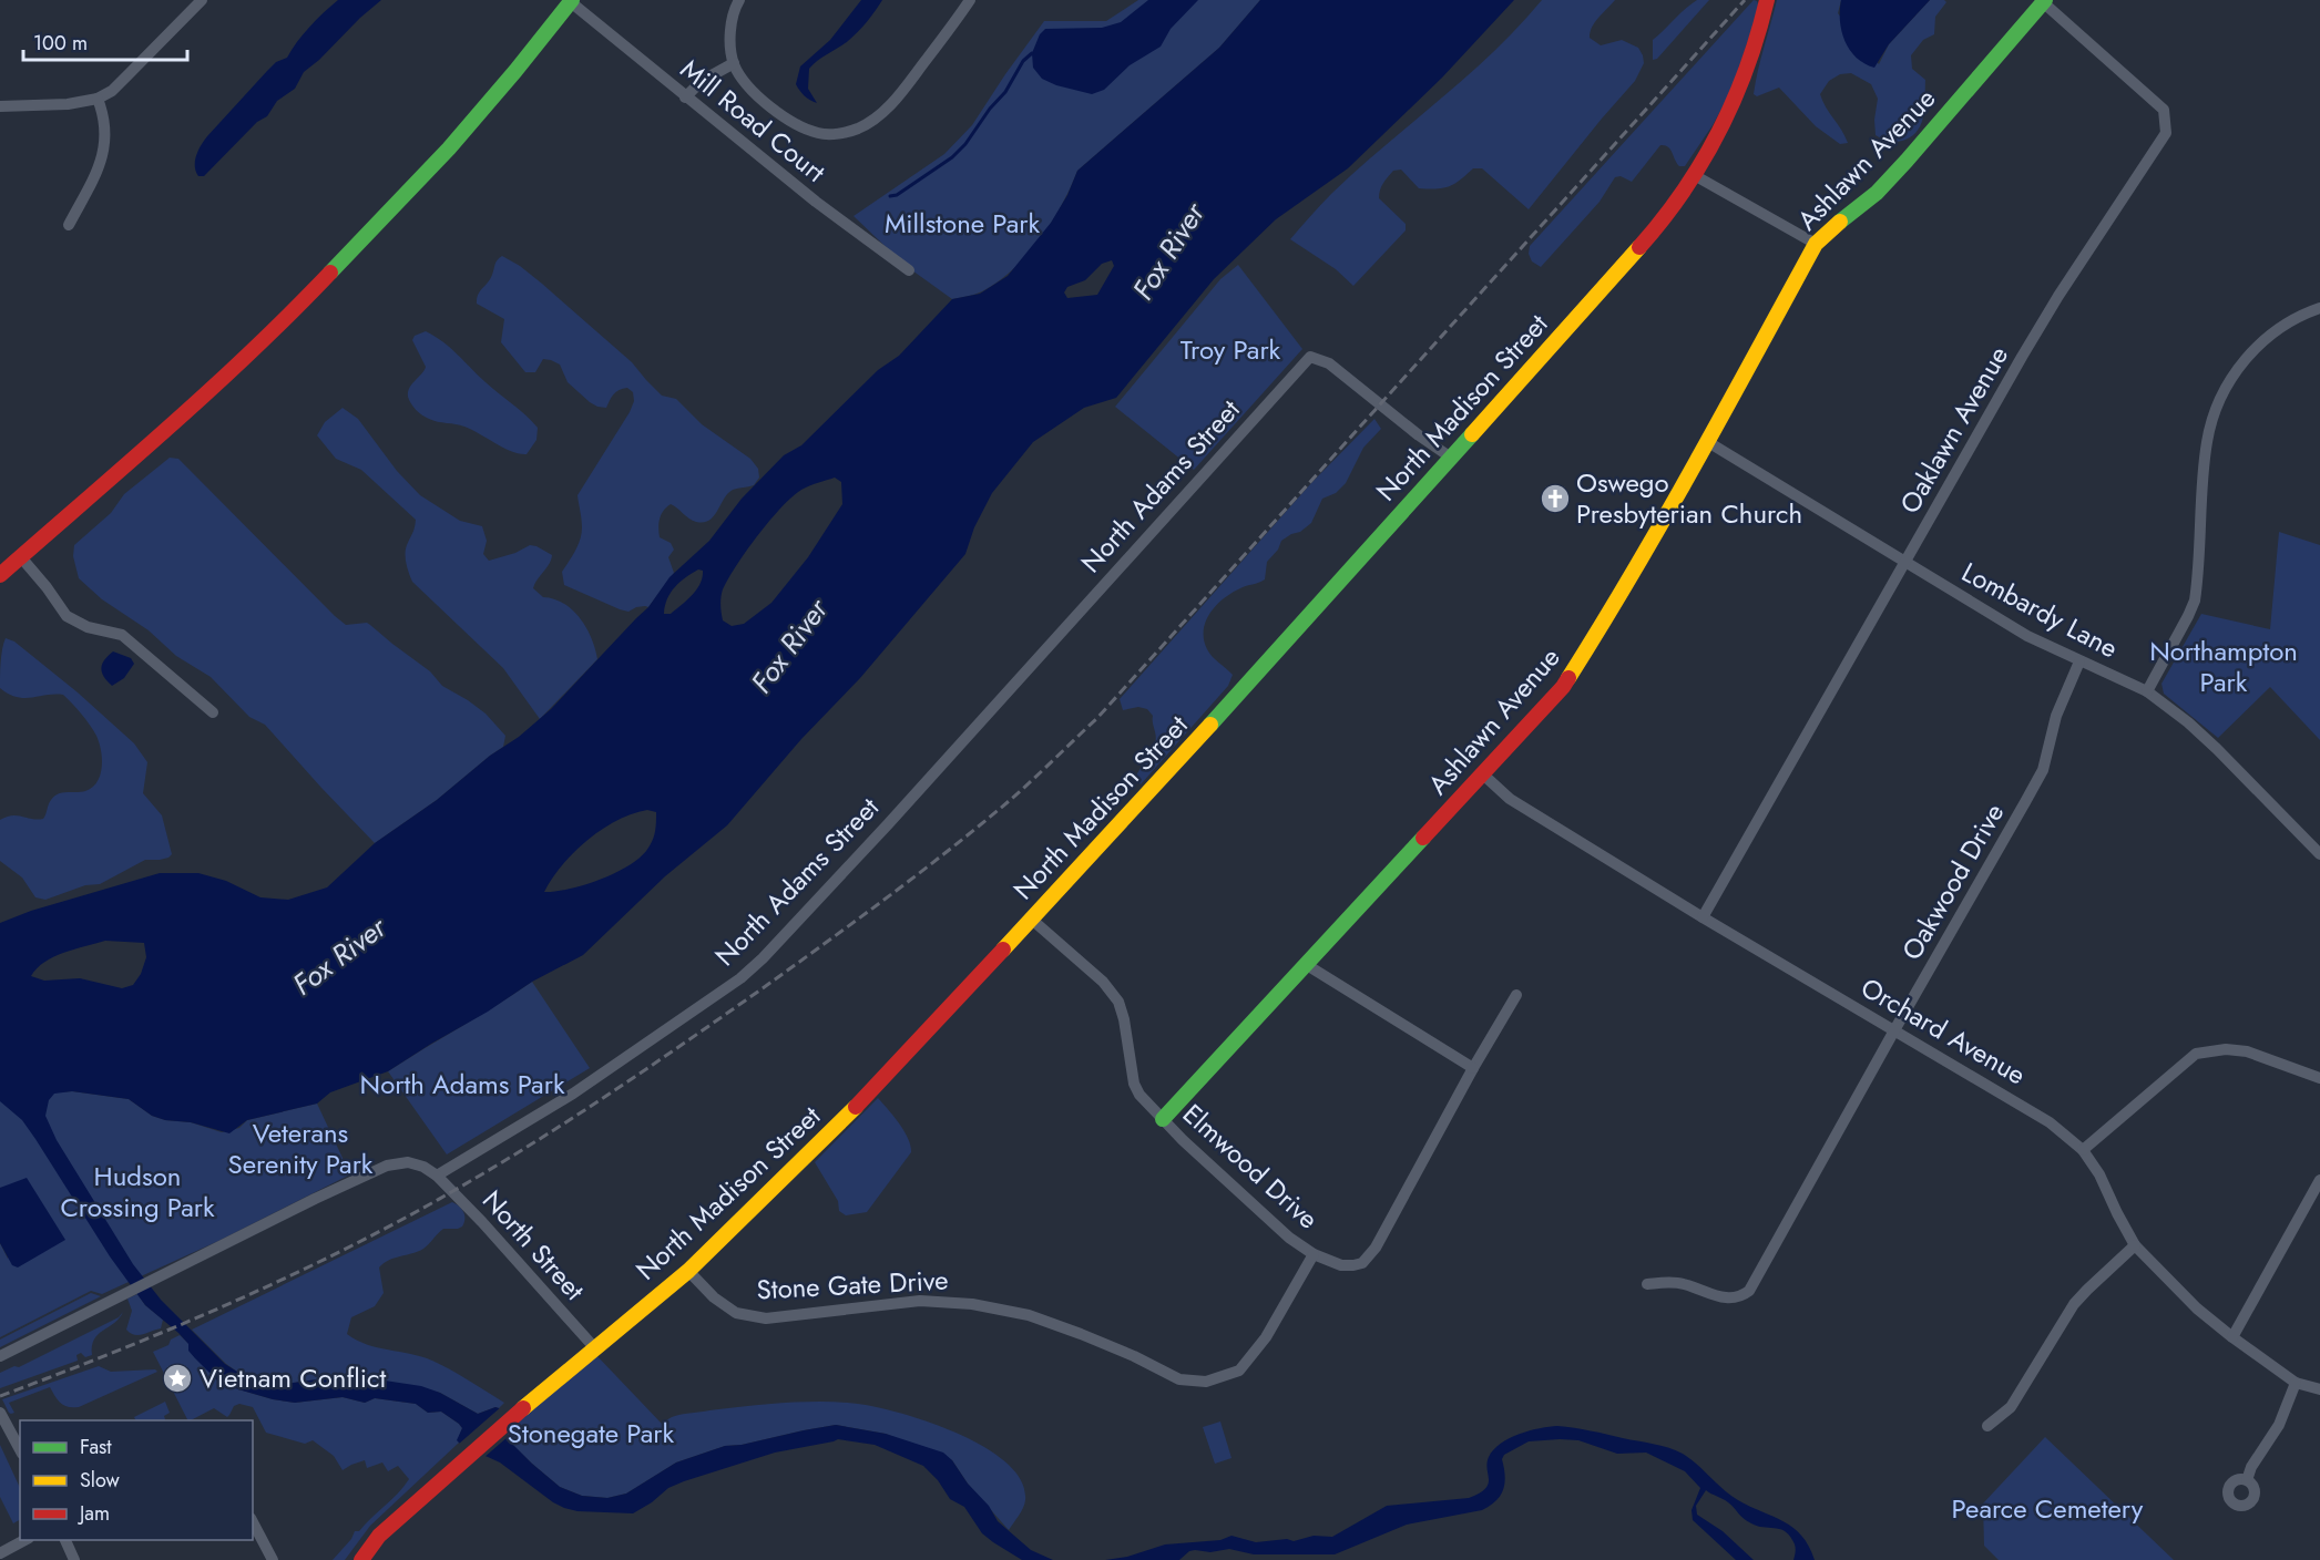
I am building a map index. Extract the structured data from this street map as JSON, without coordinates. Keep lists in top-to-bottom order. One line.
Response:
{"streets":{"street":["Mill Road Court","Ashlawn Avenue","North Madison Street","Oaklawn Avenue","North Adams Street","Lombardy Lane","Oakwood Drive","Orchard Avenue","Elmwood Drive","North Street","Stone Gate Drive"]},"crossings":[["Ashlawn Avenue","Oaklawn Avenue"],["Ashlawn Avenue","Lombardy Lane"],["Ashlawn Avenue","Orchard Avenue"],["Ashlawn Avenue","Elmwood Drive"],["North Madison Street","North Adams Street"],["North Madison Street","Elmwood Drive"],["North Madison Street","North Street"],["North Madison Street","Stone Gate Drive"],["Oaklawn Avenue","Lombardy Lane"],["Oaklawn Avenue","Orchard Avenue"],["North Adams Street","North Street"],["Lombardy Lane","Oakwood Drive"],["Oakwood Drive","Orchard Avenue"],["Elmwood Drive","Stone Gate Drive"]],"water":["Fox River"],"parks":["Millstone Park","Troy Park","Northampton Park","North Adams Park","Veterans Serenity Park","Hudson Crossing Park","Stonegate Park","Pearce Cemetery"],"places":{"church":["Oswego Presbyterian Church"],"place":["Vietnam Conflict"]},"legend":["Fast","Slow","Jam"],"scale_bar":"100 m"}
